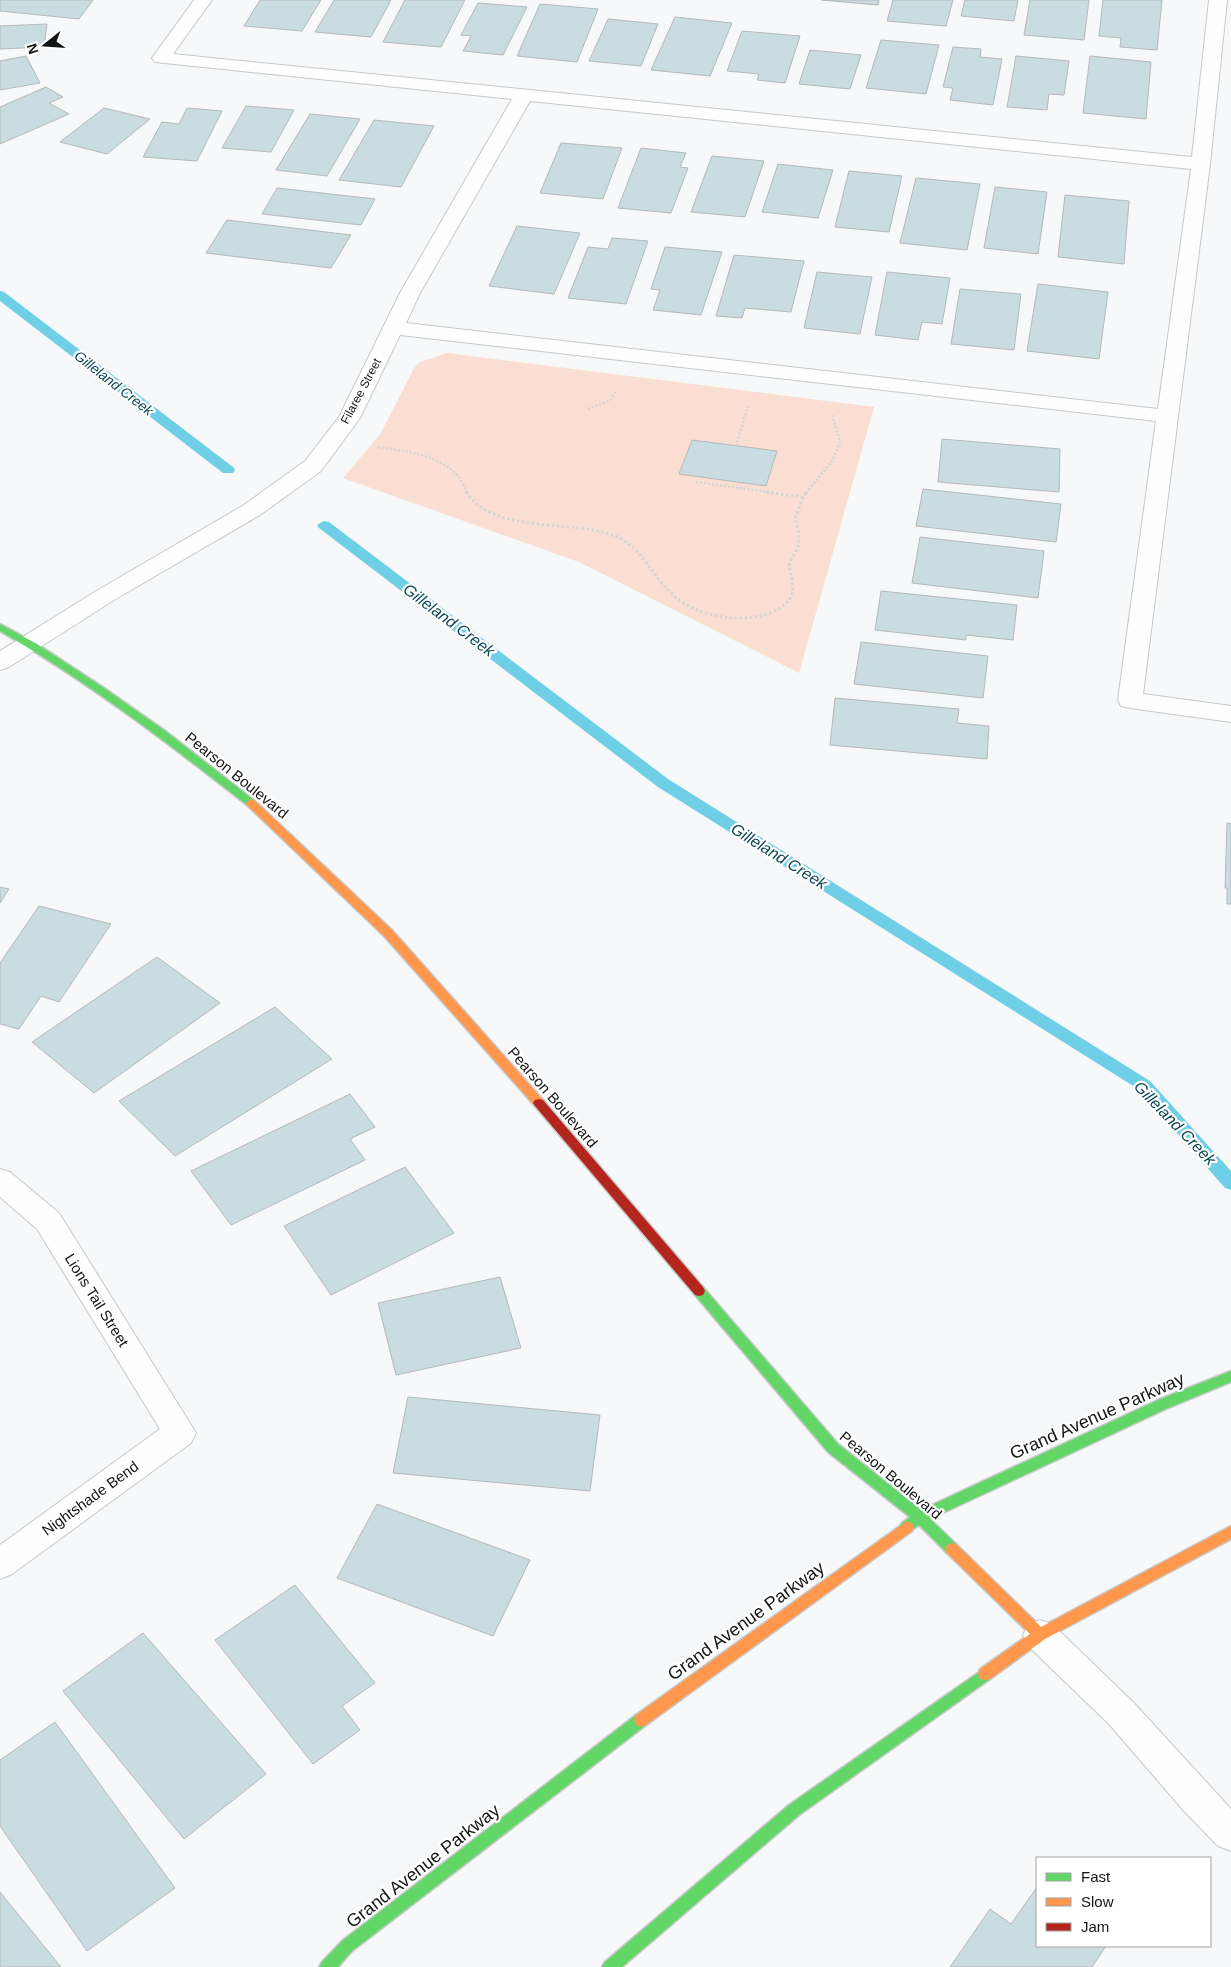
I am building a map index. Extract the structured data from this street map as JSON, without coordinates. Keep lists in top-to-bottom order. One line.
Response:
{"streets":{"street":["Filaree Street","Pearson Boulevard","Lions Tail Street","Grand Avenue Parkway","Nightshade Bend"]},"crossings":[["Filaree Street","Pearson Boulevard"],["Pearson Boulevard","Grand Avenue Parkway"],["Lions Tail Street","Nightshade Bend"]],"water":["Gilleland Creek"],"legend":["Fast","Slow","Jam"],"north":"left"}
